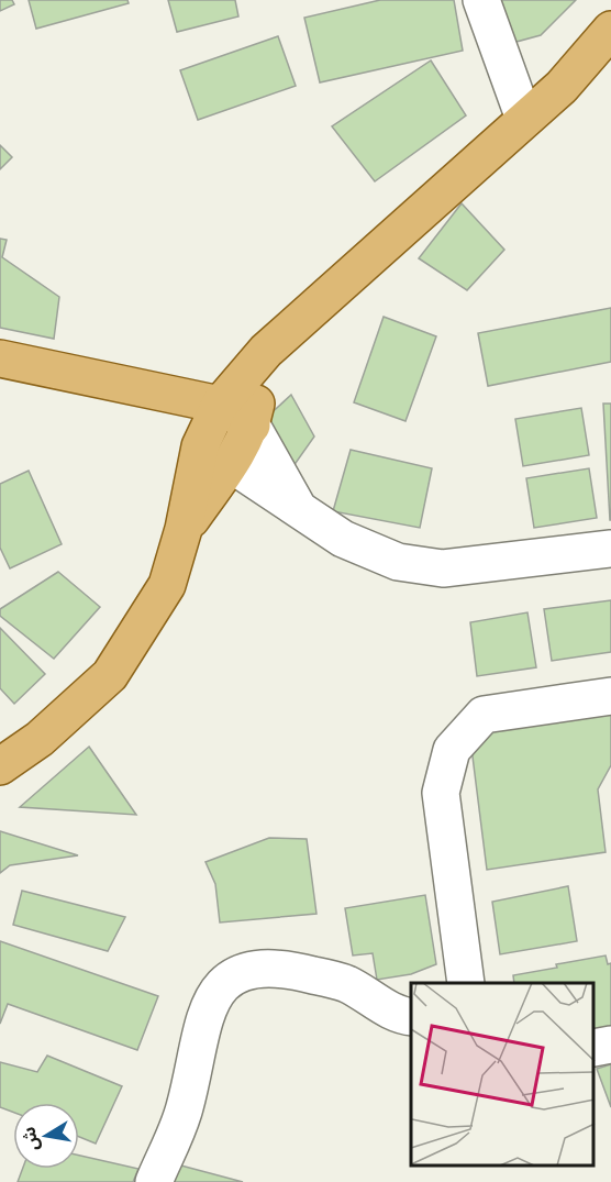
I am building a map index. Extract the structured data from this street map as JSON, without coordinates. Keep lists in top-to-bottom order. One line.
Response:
{"north":"left"}
